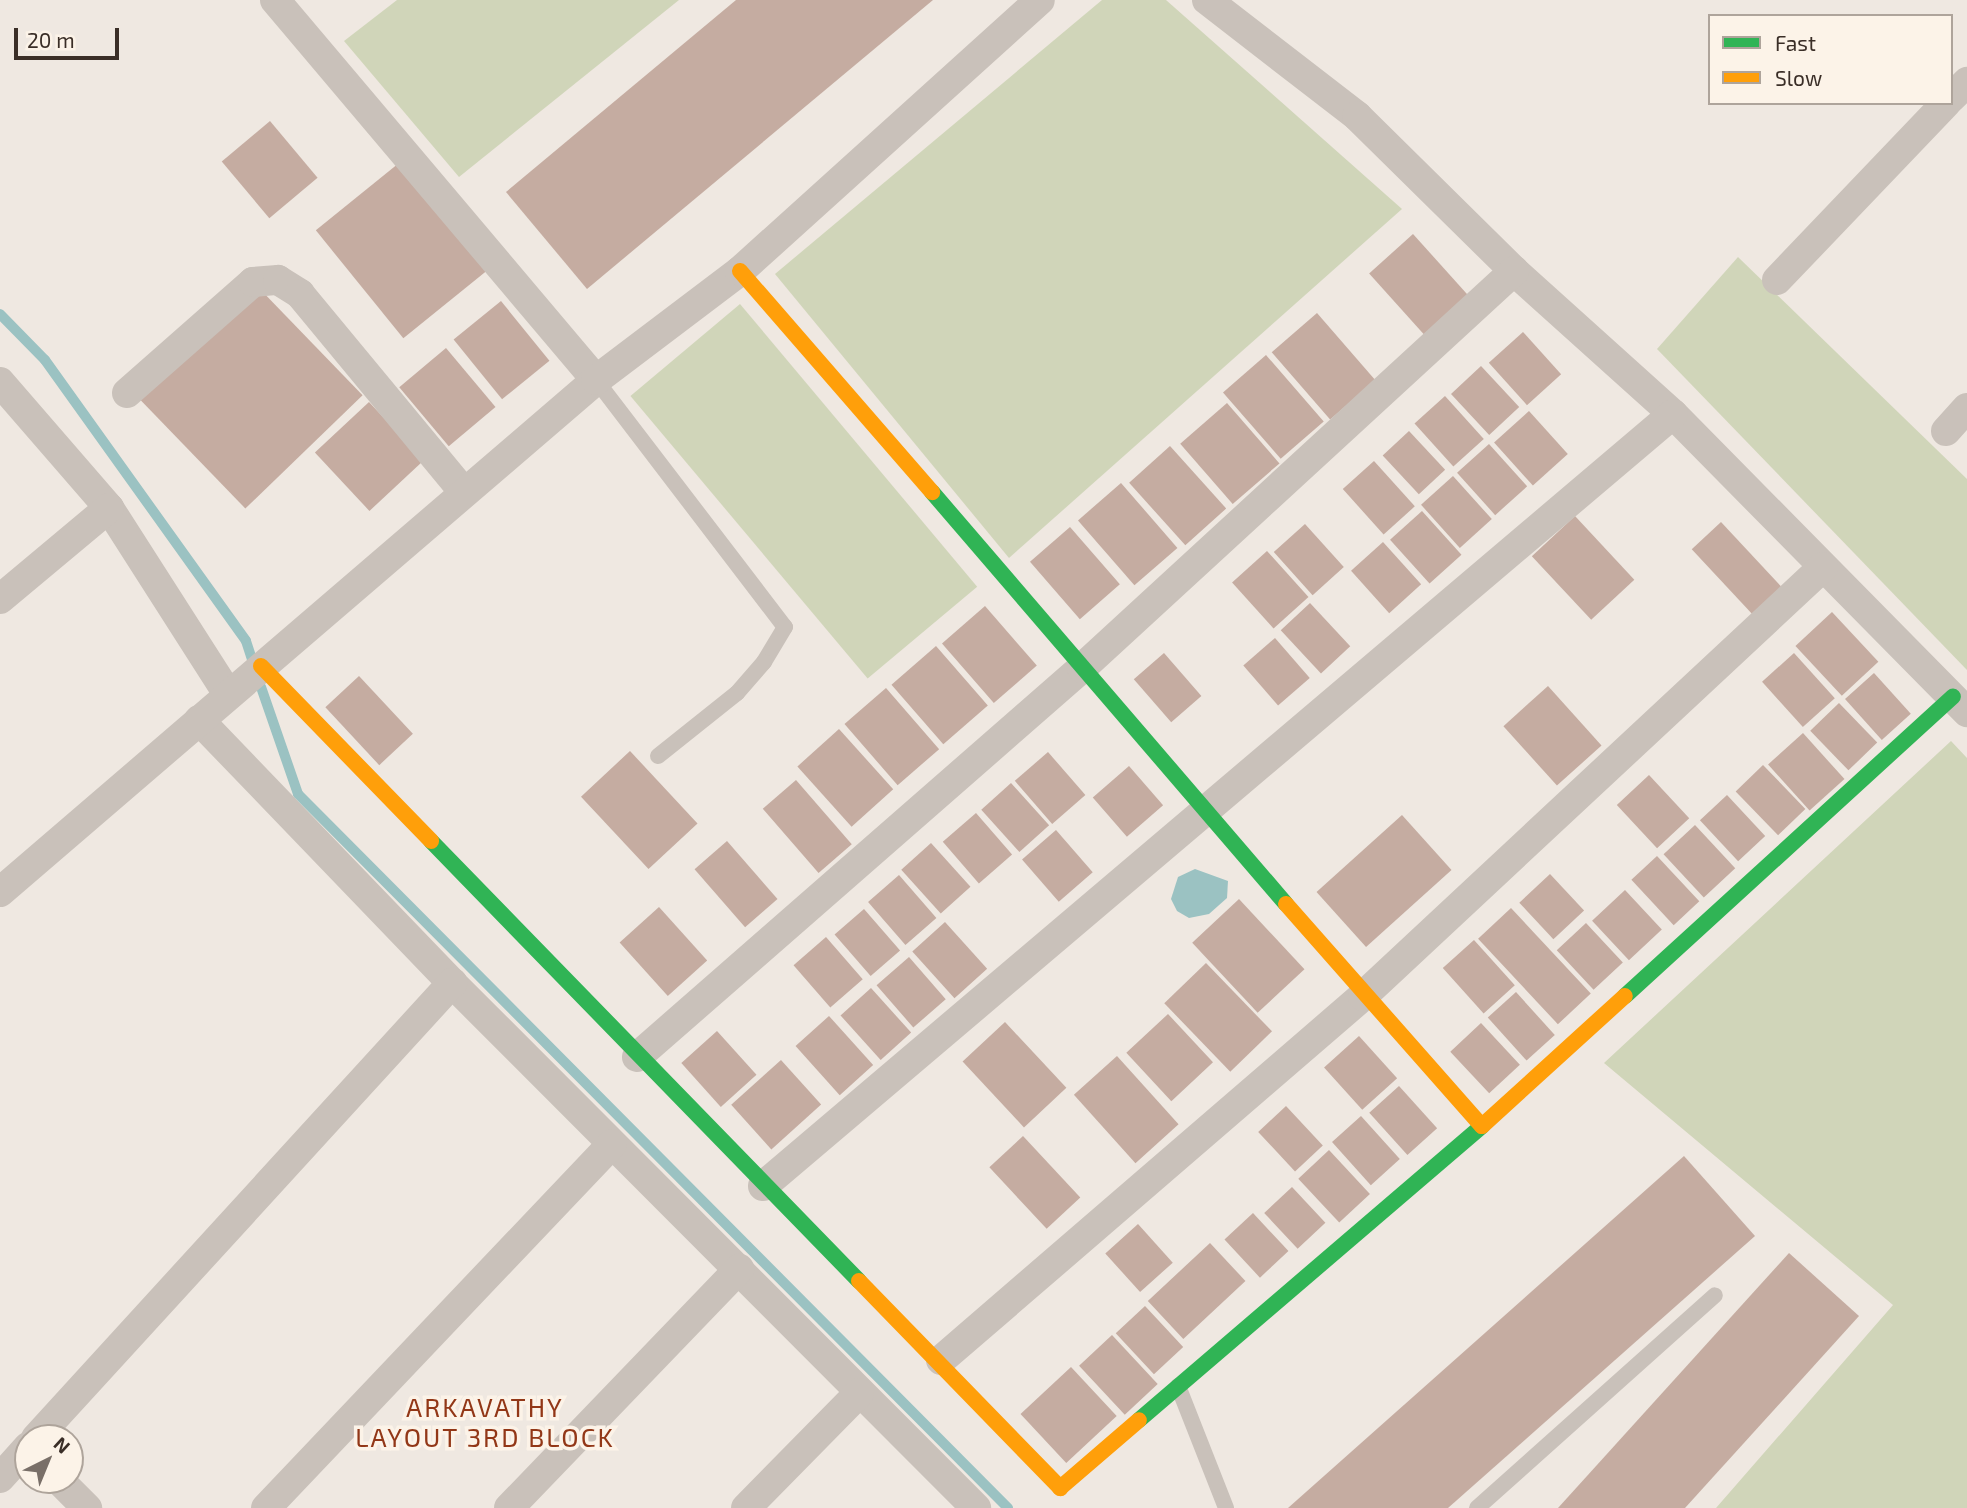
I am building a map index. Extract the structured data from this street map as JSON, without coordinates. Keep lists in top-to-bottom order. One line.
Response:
{"districts":["ARKAVATHY LAYOUT 3RD BLOCK"],"legend":["Fast","Slow"],"scale_bar":"20 m","north":"top right"}
